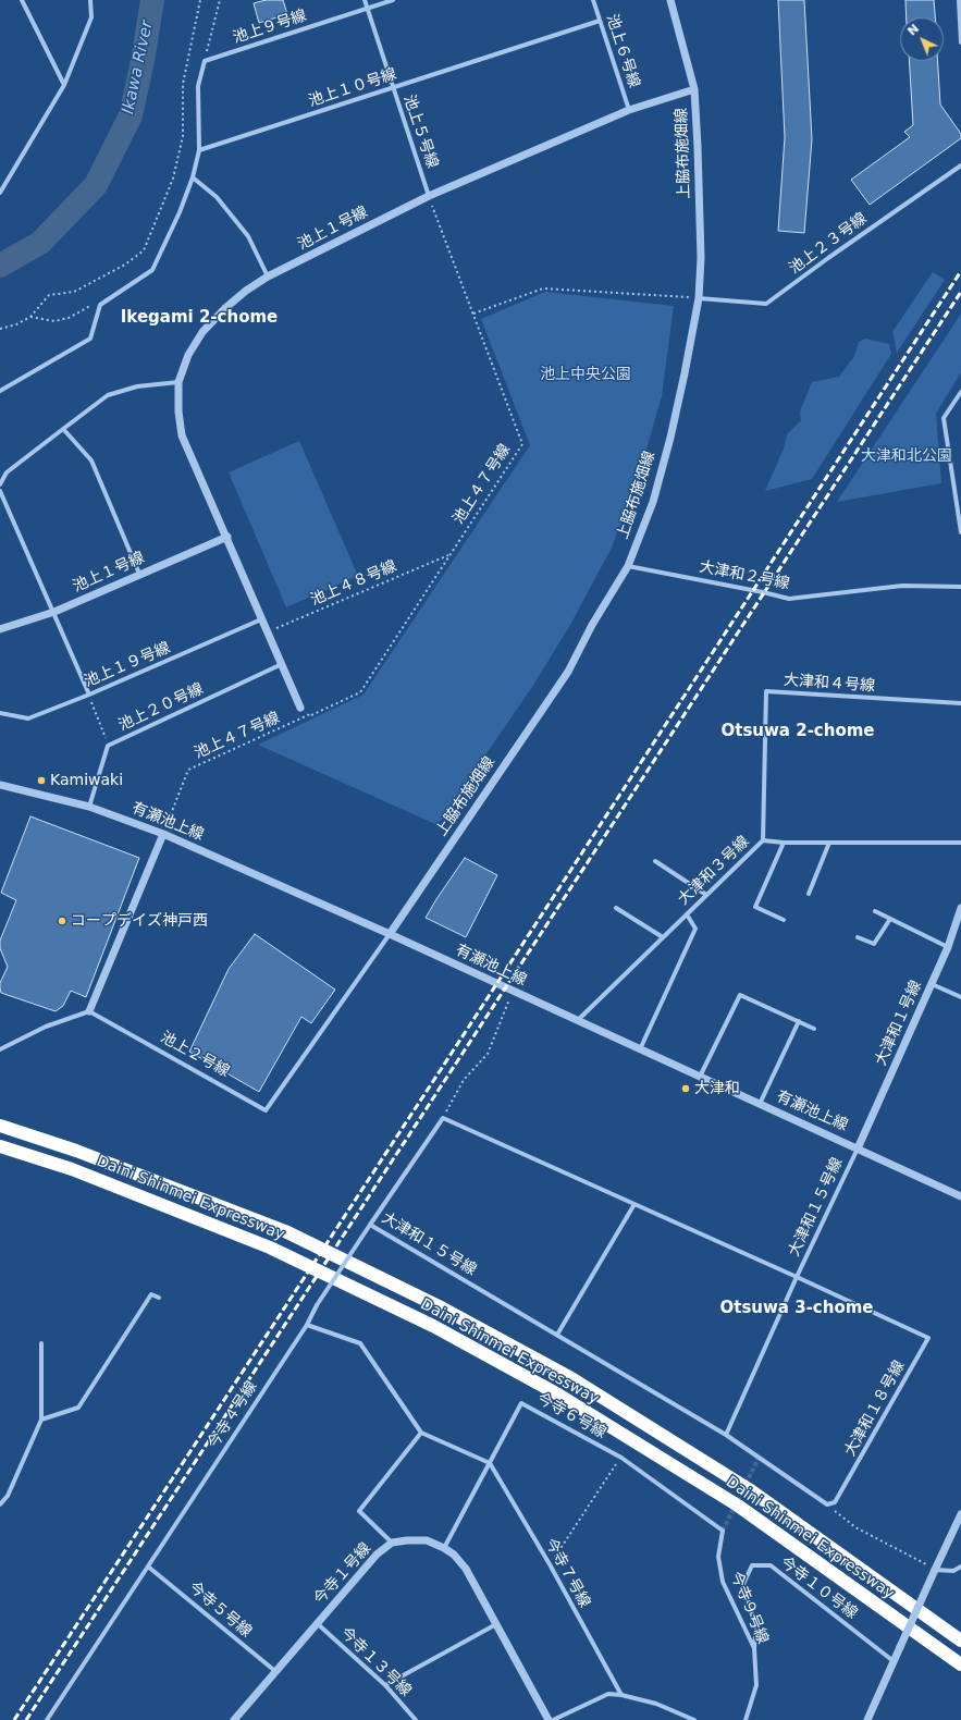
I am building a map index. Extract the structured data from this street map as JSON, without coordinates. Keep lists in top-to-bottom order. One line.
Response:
{"streets":{"highway":["Daini Shinmei Expressway"],"street":["池上９号線","池上６号線","池上１０号線","池上５号線","上脇布施畑線","池上１号線","池上２３号線","大津和２号線","池上１９号線","大津和４号線","池上２０号線","有瀬池上線","大津和３号線","大津和１号線","池上２号線","大津和１５号線","大津和１８号線","今寺４号線","今寺６号線","今寺７号線","今寺１号線","今寺１０号線","今寺９号線","今寺５号線","今寺１３号線"],"path":["池上４７号線","池上４８号線"]},"crossings":[["池上９号線","池上５号線"],["池上６号線","池上１０号線"],["池上６号線","池上１号線"],["池上１０号線","池上５号線"],["池上５号線","池上１号線"],["池上５号線","池上４７号線"],["上脇布施畑線","池上１号線"],["上脇布施畑線","池上２３号線"],["上脇布施畑線","大津和２号線"],["上脇布施畑線","有瀬池上線"],["上脇布施畑線","池上２号線"],["池上１号線","池上４７号線"],["池上１号線","池上４８号線"],["池上１号線","池上１９号線"],["池上１号線","池上２０号線"],["池上４７号線","池上４８号線"],["池上４７号線","有瀬池上線"],["大津和４号線","大津和３号線"],["池上２０号線","有瀬池上線"],["有瀬池上線","大津和３号線"],["有瀬池上線","大津和１号線"],["有瀬池上線","池上２号線"],["有瀬池上線","大津和１５号線"],["大津和１号線","大津和１５号線"],["大津和１５号線","大津和１８号線"],["大津和１５号線","今寺４号線"],["今寺４号線","今寺５号線"],["今寺６号線","今寺７号線"],["今寺６号線","今寺１号線"],["今寺６号線","今寺９号線"],["今寺１号線","今寺５号線"],["今寺１号線","今寺１３号線"],["今寺１０号線","今寺９号線"]],"districts":["Ikegami 2-chome","Otsuwa 2-chome","Otsuwa 3-chome"],"water":["Ikawa River"],"parks":["池上中央公園","大津和北公園"],"places":["Kamiwaki","コープデイズ神戸西","大津和"],"north":"top left"}
